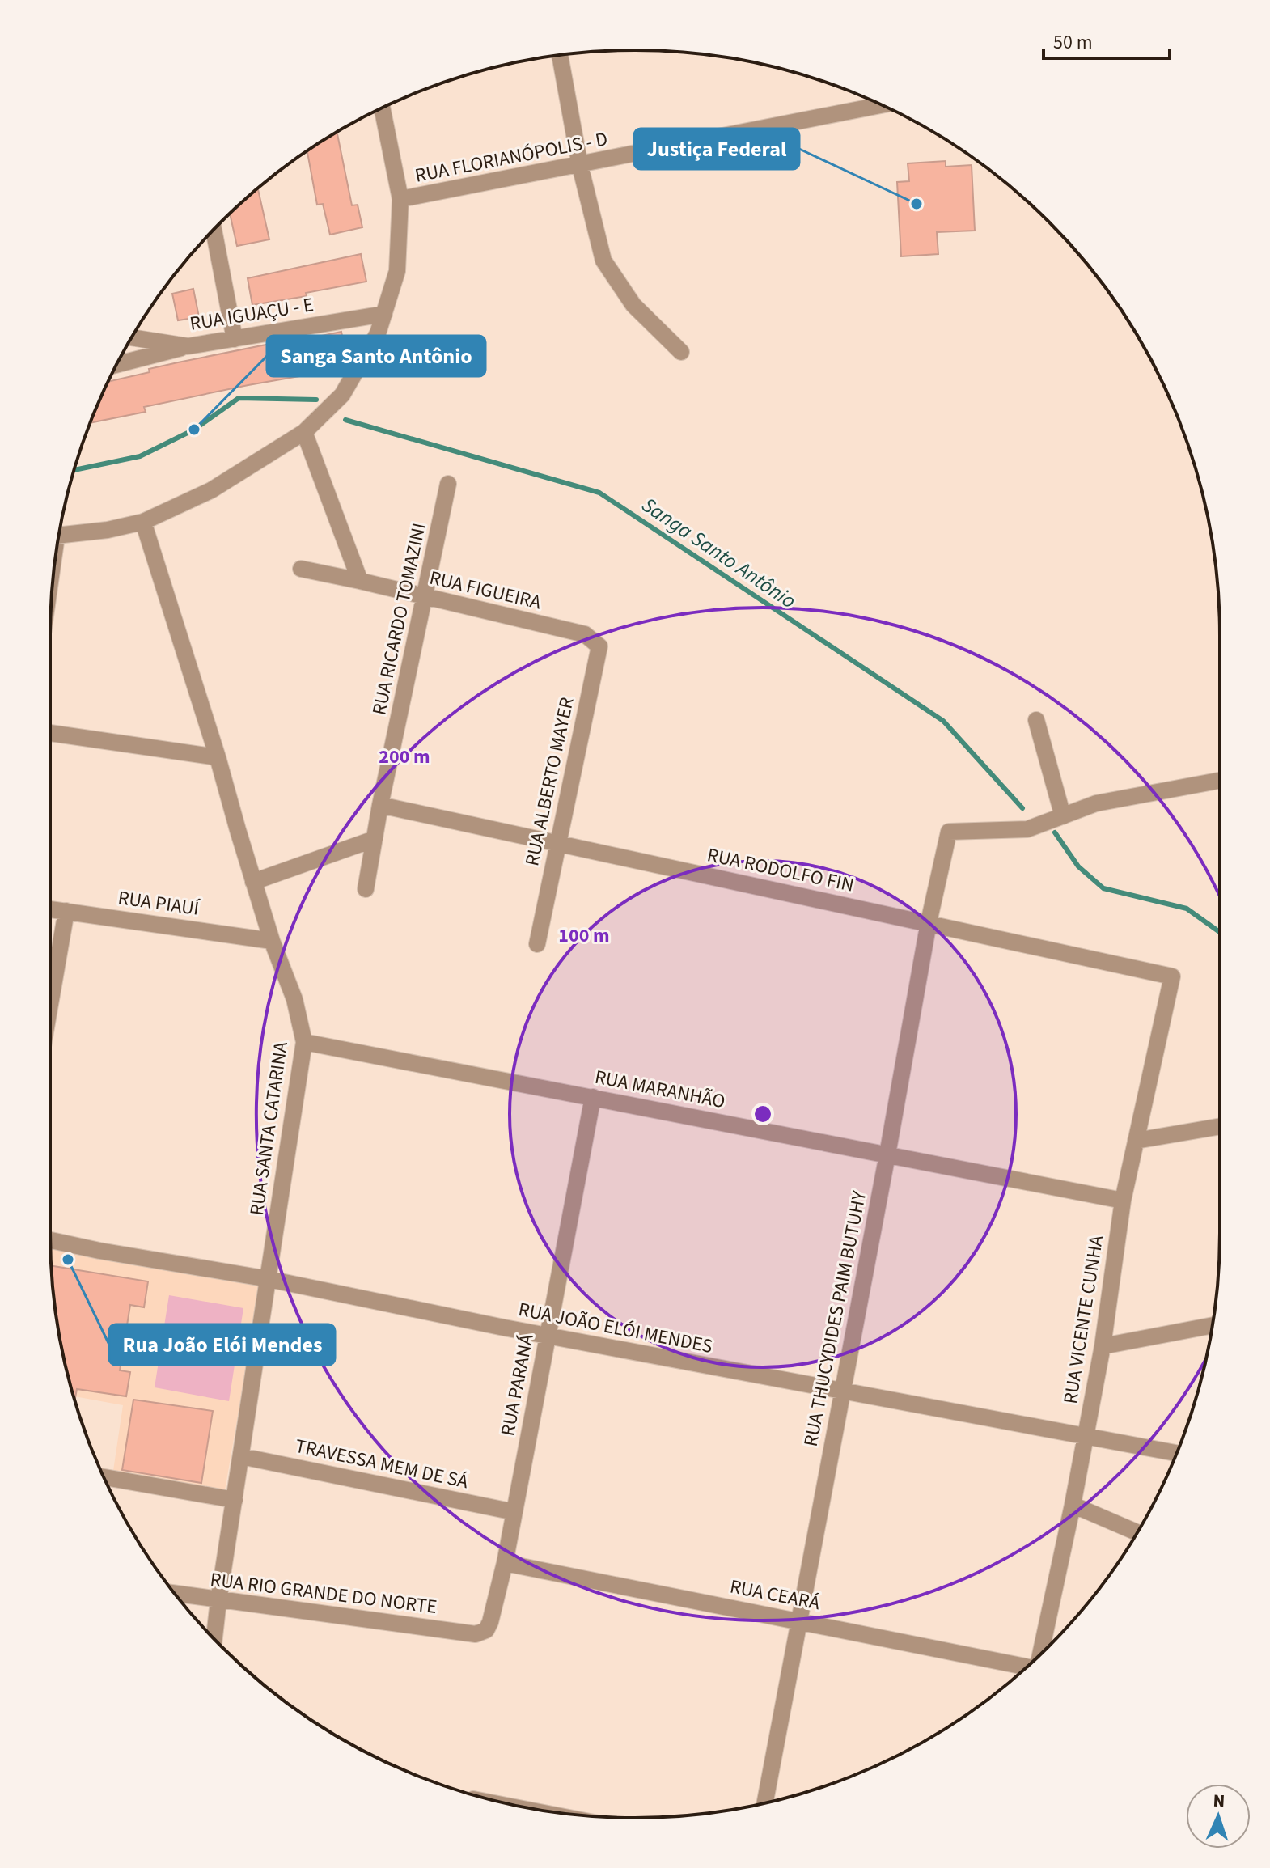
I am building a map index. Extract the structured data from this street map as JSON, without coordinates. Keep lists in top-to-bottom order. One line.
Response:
{"streets":{"street":["RUA FLORIANÓPOLIS - D","RUA IGUAÇU - E","RUA FIGUEIRA","RUA RICARDO TOMAZINI","RUA ALBERTO MAYER","RUA RODOLFO FIN","RUA PIAUÍ","RUA MARANHÃO","RUA SANTA CATARINA","RUA THUCYDIDES PAIM BUTUHY","RUA VICENTE CUNHA","RUA JOÃO ELÓI MENDES","RUA PARANÁ","TRAVESSA MEM DE SÁ","RUA RIO GRANDE DO NORTE","RUA CEARÁ"]},"crossings":[["RUA FIGUEIRA","RUA RICARDO TOMAZINI"],["RUA FIGUEIRA","RUA ALBERTO MAYER"],["RUA RICARDO TOMAZINI","RUA RODOLFO FIN"],["RUA ALBERTO MAYER","RUA RODOLFO FIN"],["RUA RODOLFO FIN","RUA THUCYDIDES PAIM BUTUHY"],["RUA RODOLFO FIN","RUA VICENTE CUNHA"],["RUA PIAUÍ","RUA SANTA CATARINA"],["RUA MARANHÃO","RUA SANTA CATARINA"],["RUA MARANHÃO","RUA THUCYDIDES PAIM BUTUHY"],["RUA MARANHÃO","RUA VICENTE CUNHA"],["RUA MARANHÃO","RUA PARANÁ"],["RUA SANTA CATARINA","RUA JOÃO ELÓI MENDES"],["RUA SANTA CATARINA","TRAVESSA MEM DE SÁ"],["RUA SANTA CATARINA","RUA RIO GRANDE DO NORTE"],["RUA THUCYDIDES PAIM BUTUHY","RUA JOÃO ELÓI MENDES"],["RUA THUCYDIDES PAIM BUTUHY","RUA CEARÁ"],["RUA VICENTE CUNHA","RUA JOÃO ELÓI MENDES"],["RUA JOÃO ELÓI MENDES","RUA PARANÁ"],["RUA PARANÁ","TRAVESSA MEM DE SÁ"],["RUA PARANÁ","RUA RIO GRANDE DO NORTE"],["RUA PARANÁ","RUA CEARÁ"]],"water":["Sanga Santo Antônio"],"places":["Justiça Federal","Sanga Santo Antônio","Rua João Elói Mendes"],"scale_bar":"50 m","north":"top","rings":["200 m","100 m"]}
